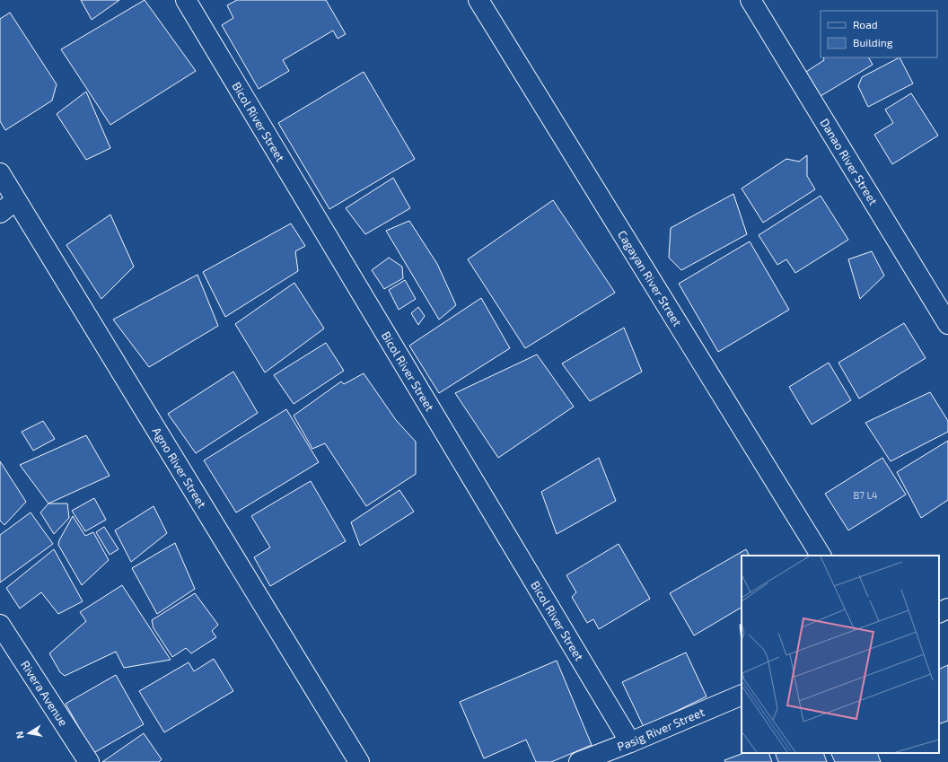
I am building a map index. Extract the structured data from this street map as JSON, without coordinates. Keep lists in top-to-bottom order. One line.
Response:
{"streets":{"street":["Bicol River Street","Danao River Street","Cagayan River Street","Agno River Street","Rivera Avenue","Pasig River Street"]},"crossings":[["Bicol River Street","Pasig River Street"]],"house_numbers":["B7 L4"],"legend":["Road","Building"],"north":"left"}
